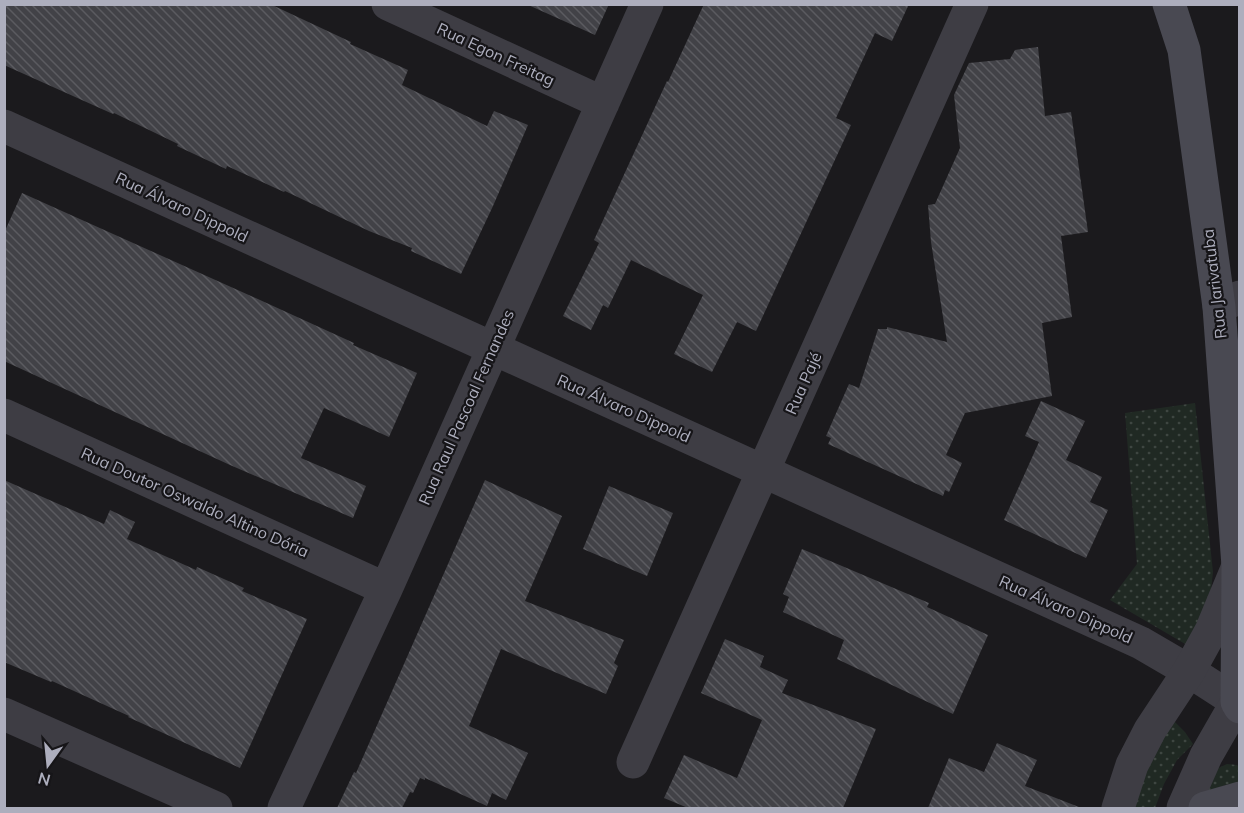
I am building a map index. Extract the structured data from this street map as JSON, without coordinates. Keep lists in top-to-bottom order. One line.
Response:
{"streets":{"main road":["Rua Jarivatuba"],"street":["Rua Egon Freitag","Rua Álvaro Dippold","Rua Pajé","Rua Raul Pascoal Fernandes","Rua Doutor Oswaldo Altino Dória"]},"crossings":[["Rua Egon Freitag","Rua Raul Pascoal Fernandes"],["Rua Álvaro Dippold","Rua Jarivatuba"],["Rua Álvaro Dippold","Rua Pajé"],["Rua Álvaro Dippold","Rua Raul Pascoal Fernandes"],["Rua Raul Pascoal Fernandes","Rua Doutor Oswaldo Altino Dória"]],"north":"bottom"}
